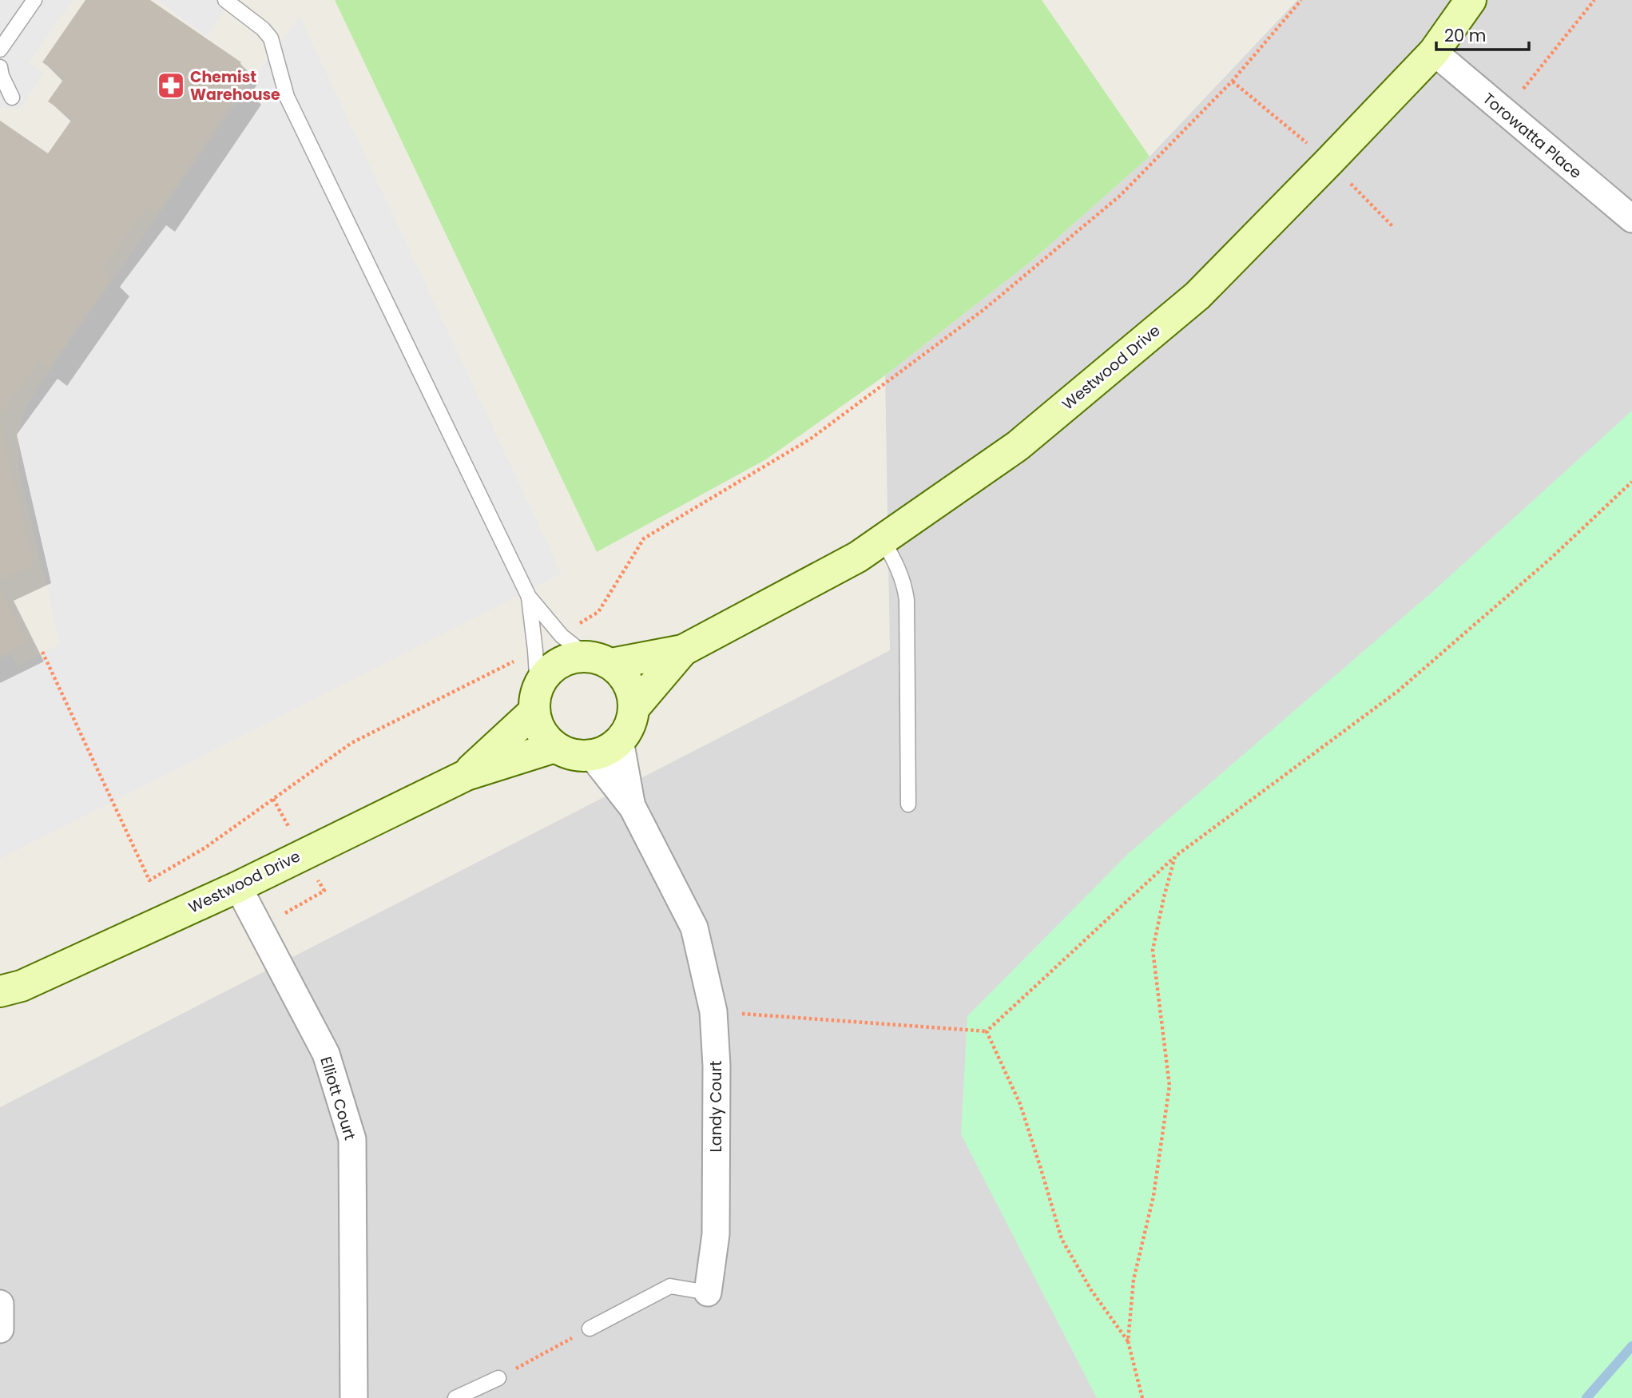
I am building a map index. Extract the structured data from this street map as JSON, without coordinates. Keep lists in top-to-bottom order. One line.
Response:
{"streets":{"street":["Torowatta Place","Westwood Drive","Elliott Court","Landy Court"]},"crossings":[["Torowatta Place","Westwood Drive"],["Westwood Drive","Elliott Court"],["Westwood Drive","Landy Court"]],"places":{"pharmacy":["Chemist Warehouse"]},"scale_bar":"20 m"}
